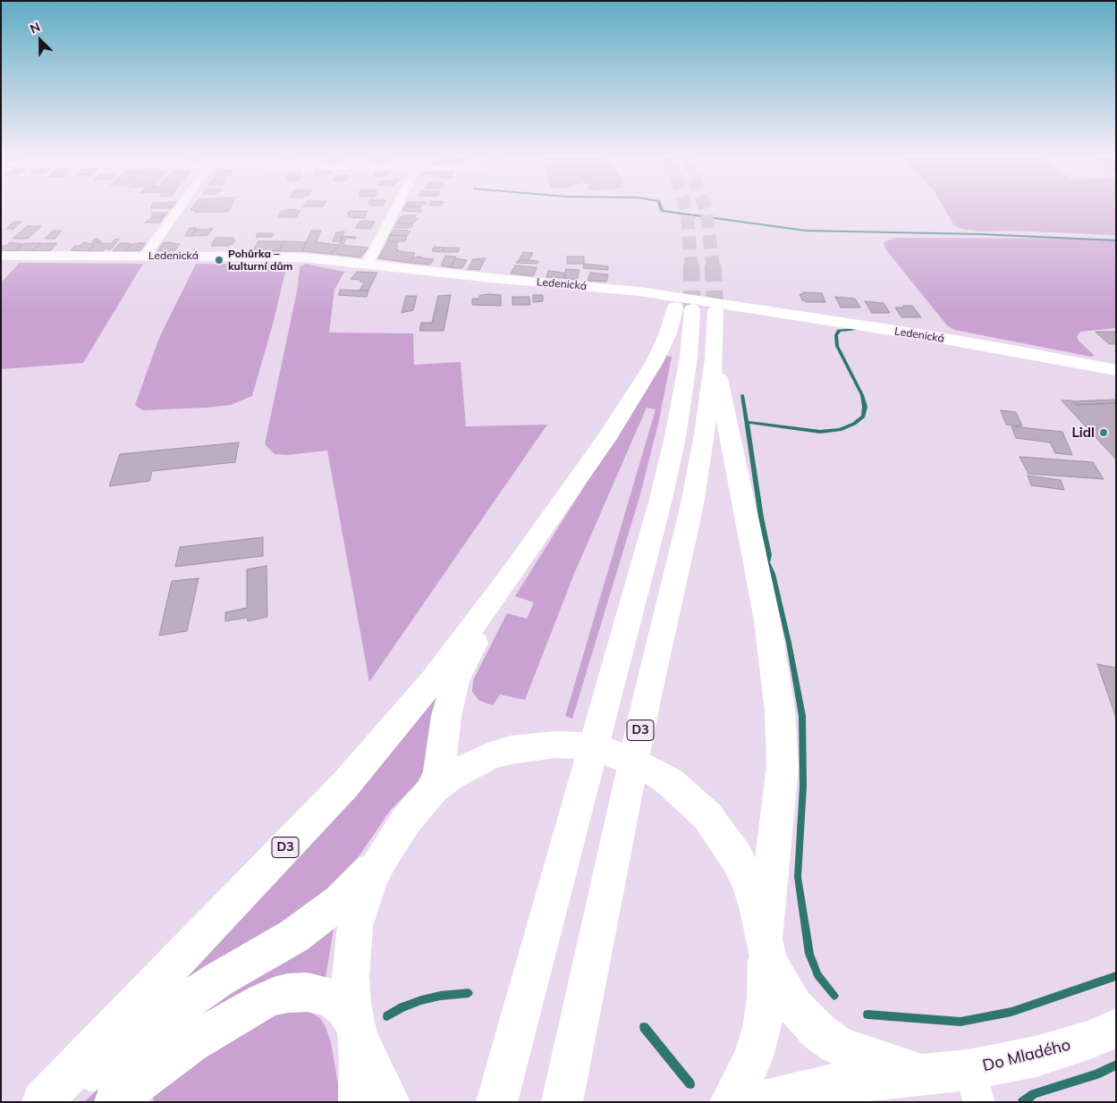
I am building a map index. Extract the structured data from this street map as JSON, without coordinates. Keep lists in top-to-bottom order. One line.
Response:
{"streets":{"main road":["Ledenická","D3","Do Mladého"]},"places":["Pohůrka – kulturní dům","Lidl"],"north":"top left"}
